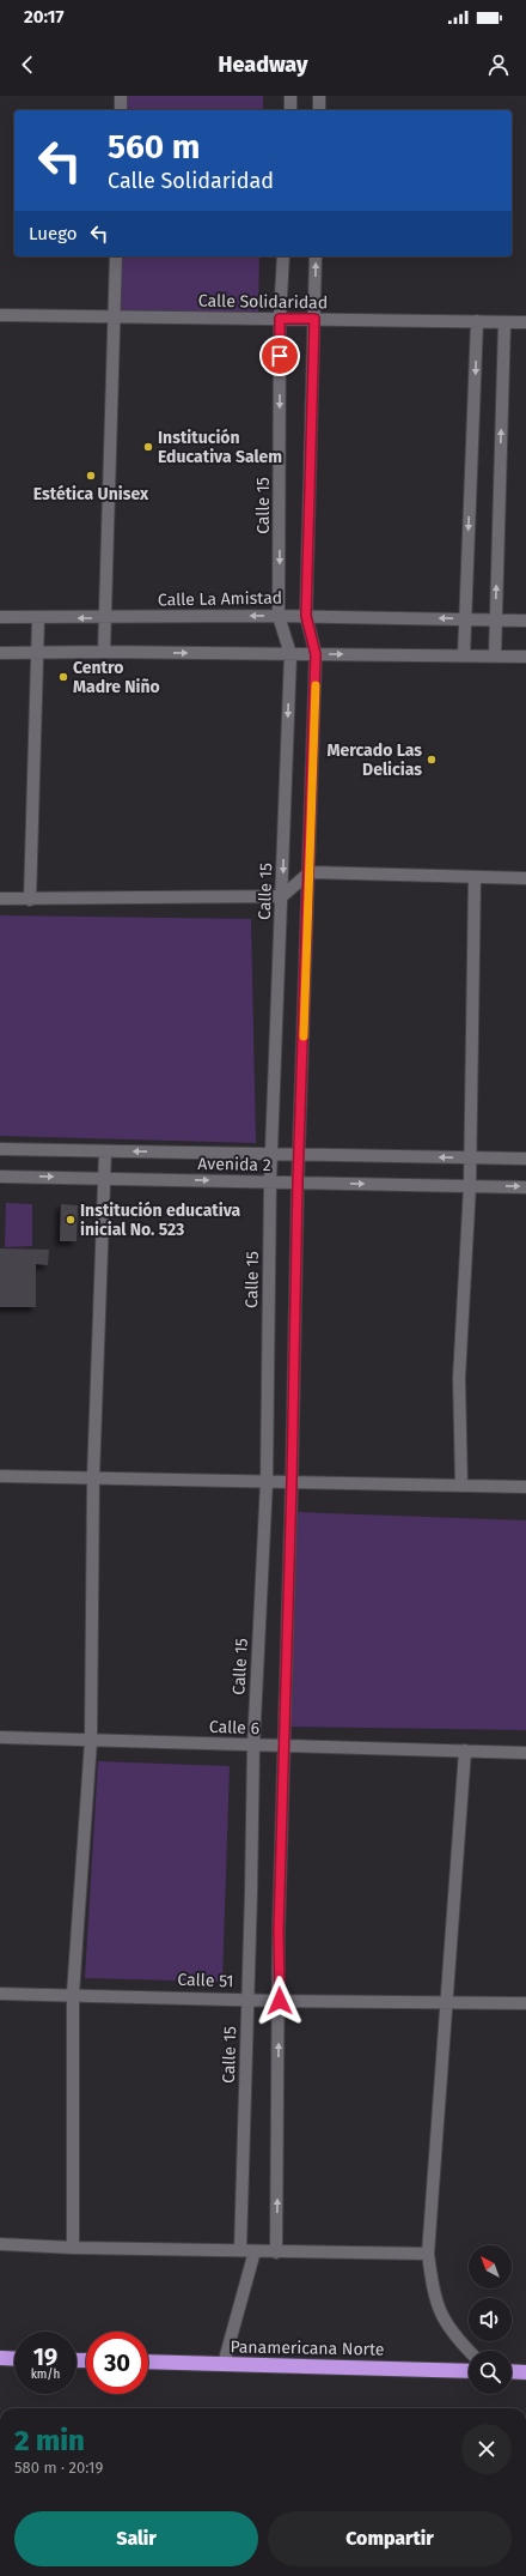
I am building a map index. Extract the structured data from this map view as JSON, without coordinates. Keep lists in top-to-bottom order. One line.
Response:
{"streets":{"highway":["Panamericana Norte"],"street":["Calle Solidaridad","Calle 15","Calle La Amistad","Avenida 2","Calle 6","Calle 51"]},"crossings":[["Calle Solidaridad","Calle 15"],["Calle 15","Calle La Amistad"],["Calle 15","Avenida 2"],["Calle 15","Calle 6"],["Calle 15","Calle 51"]],"places":["Institución Educativa Salem","Estética Unisex","Centro Madre Niño","Mercado Las Delicias","Institución educativa inicial No. 523"],"north":"top left","page":{"status":"20:17","header":"Headway","turn":["560 m","Calle Solidaridad"],"then":"Luego","speed":"19 km/h","limit":"30","heading":["2 min","580 m · 20:19"],"buttons":["Salir","Compartir"]}}
